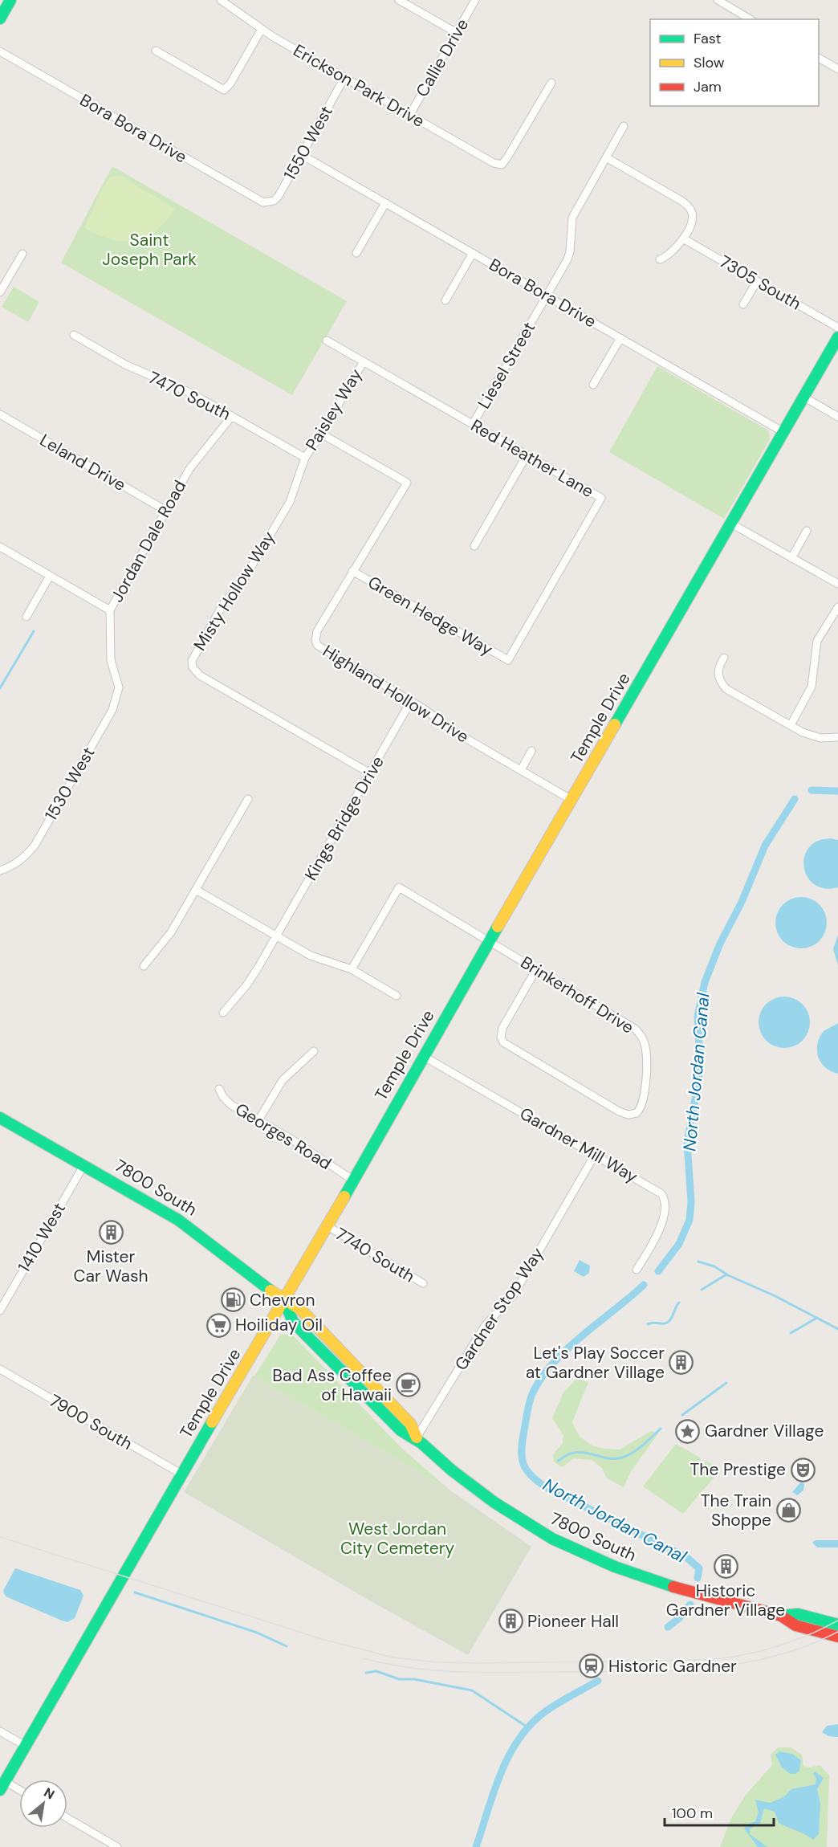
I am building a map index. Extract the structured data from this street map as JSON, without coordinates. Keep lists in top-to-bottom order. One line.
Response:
{"streets":{"street":["Callie Drive","Erickson Park Drive","Bora Bora Drive","1550 West","7305 South","Liesel Street","7470 South","Paisley Way","Red Heather Lane","Leland Drive","Jordan Dale Road","Misty Hollow Way","Green Hedge Way","Highland Hollow Drive","Temple Drive","1530 West","Kings Bridge Drive","Brinkerhoff Drive","Georges Road","Gardner Mill Way","7800 South","1410 West","7740 South","Gardner Stop Way","7900 South"]},"crossings":[["Callie Drive","Erickson Park Drive"],["Erickson Park Drive","1550 West"],["Bora Bora Drive","1550 West"],["Bora Bora Drive","Liesel Street"],["Bora Bora Drive","Temple Drive"],["Liesel Street","Red Heather Lane"],["7470 South","Paisley Way"],["7470 South","Jordan Dale Road"],["7470 South","Misty Hollow Way"],["Paisley Way","Red Heather Lane"],["Paisley Way","Misty Hollow Way"],["Paisley Way","Highland Hollow Drive"],["Red Heather Lane","Green Hedge Way"],["Leland Drive","Jordan Dale Road"],["Jordan Dale Road","1530 West"],["Misty Hollow Way","Kings Bridge Drive"],["Green Hedge Way","Highland Hollow Drive"],["Highland Hollow Drive","Temple Drive"],["Highland Hollow Drive","Kings Bridge Drive"],["Temple Drive","Brinkerhoff Drive"],["Temple Drive","Georges Road"],["Temple Drive","Gardner Mill Way"],["Temple Drive","7800 South"],["Temple Drive","7740 South"],["Temple Drive","7900 South"],["Gardner Mill Way","Gardner Stop Way"],["7800 South","1410 West"],["7800 South","Gardner Stop Way"]],"water":["North Jordan Canal"],"parks":["Saint Joseph Park","West Jordan City Cemetery"],"places":{"building":["Mister Car Wash","Let's Play Soccer at Gardner Village","Historic Gardner Village","Pioneer Hall"],"fuel station":["Chevron"],"supermarket":["Hoiliday Oil"],"cafe":["Bad Ass Coffee of Hawaii"],"place":["Gardner Village"],"theatre":["The Prestige"],"shop":["The Train Shoppe"],"station":["Historic Gardner"]},"legend":["Fast","Slow","Jam"],"scale_bar":"100 m","north":"top right"}
